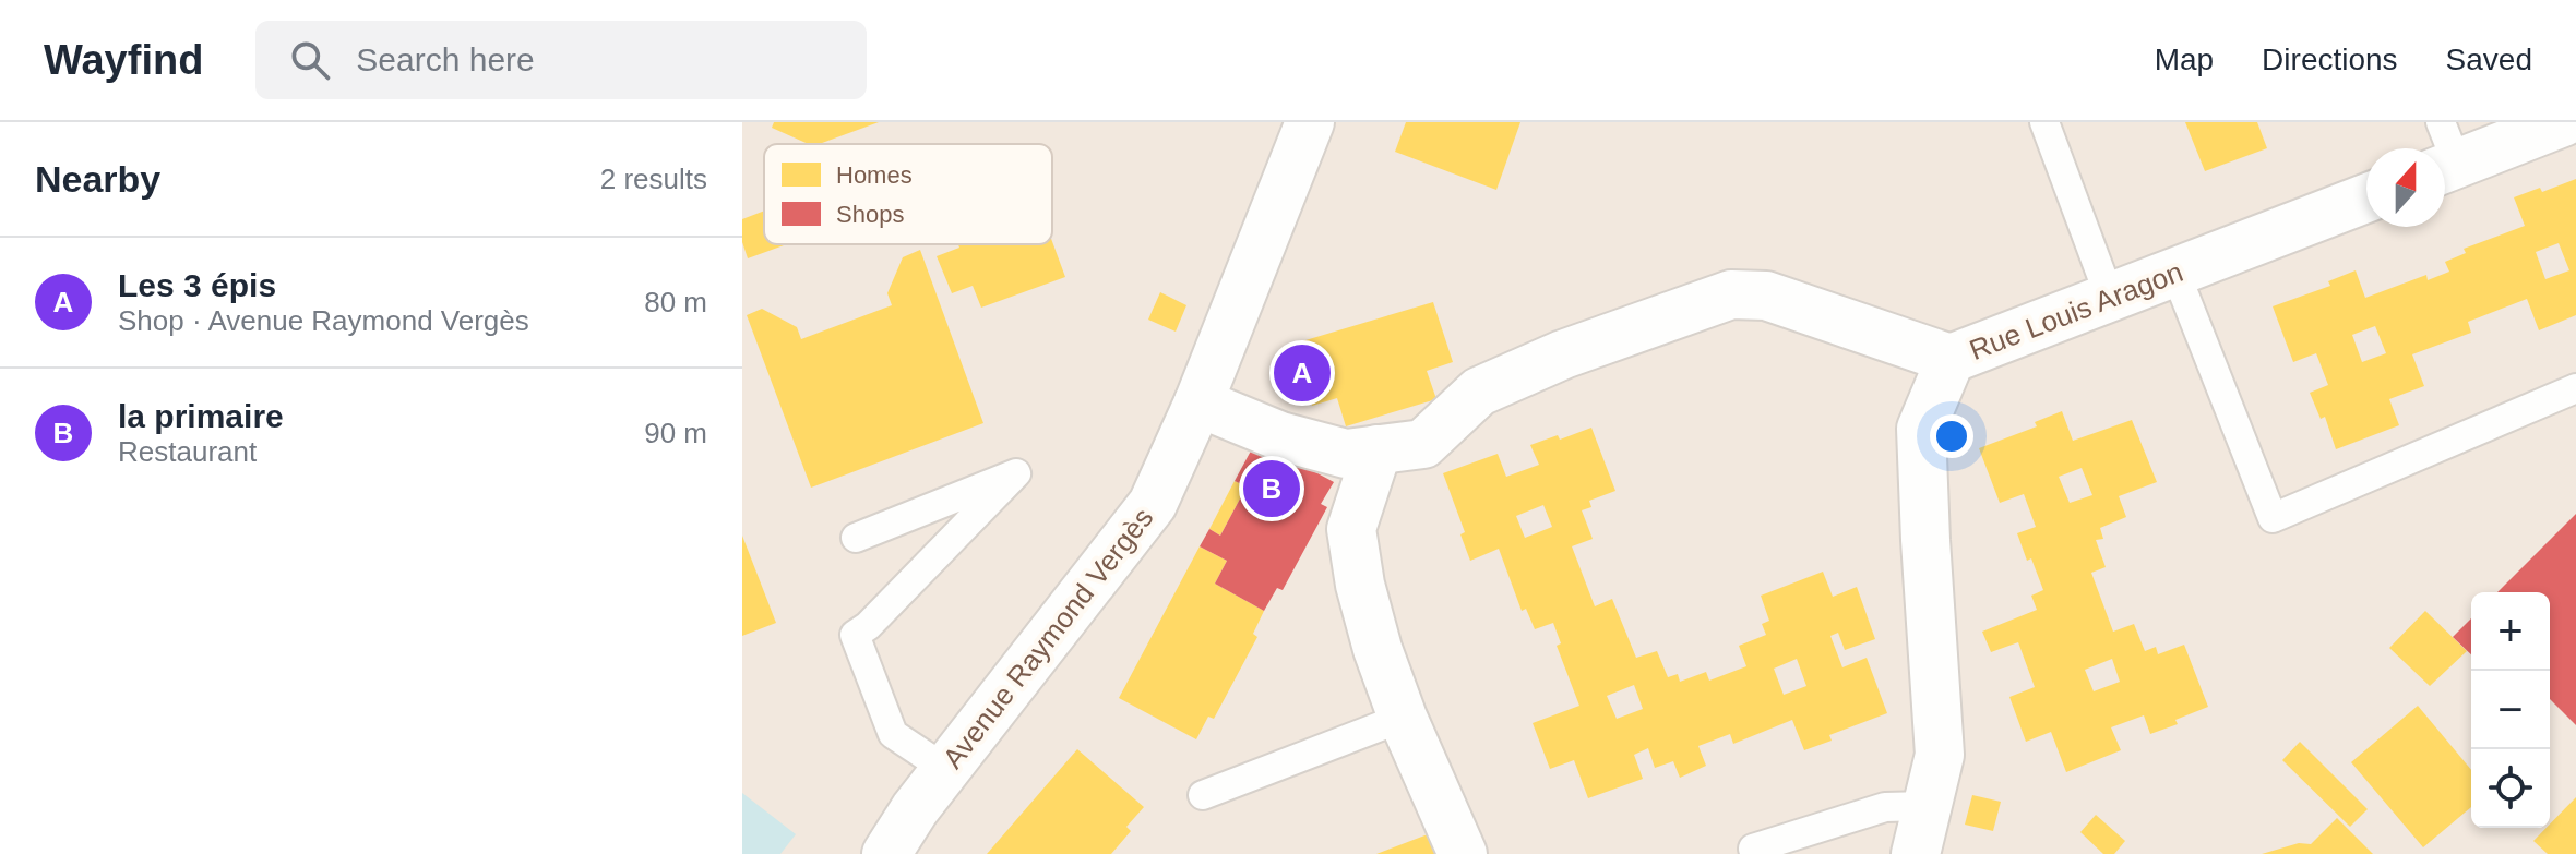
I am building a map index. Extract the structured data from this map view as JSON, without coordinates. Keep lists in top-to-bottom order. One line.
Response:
{"streets":{"street":["Rue Louis Aragon","Avenue Raymond Vergès"]},"legend":["Homes","Shops"],"north":"top","page":{"header":"Wayfind","search":"Search here","nav":["Map","Directions","Saved"],"heading":["Nearby","2 results"],"list":[{"mark":"A","name":"Les 3 épis","note":"Shop · Avenue Raymond Vergès","value":"80 m"},{"mark":"B","name":"la primaire","note":"Restaurant","value":"90 m"}],"pins":["A","B"],"map_buttons":["+","−"]}}
